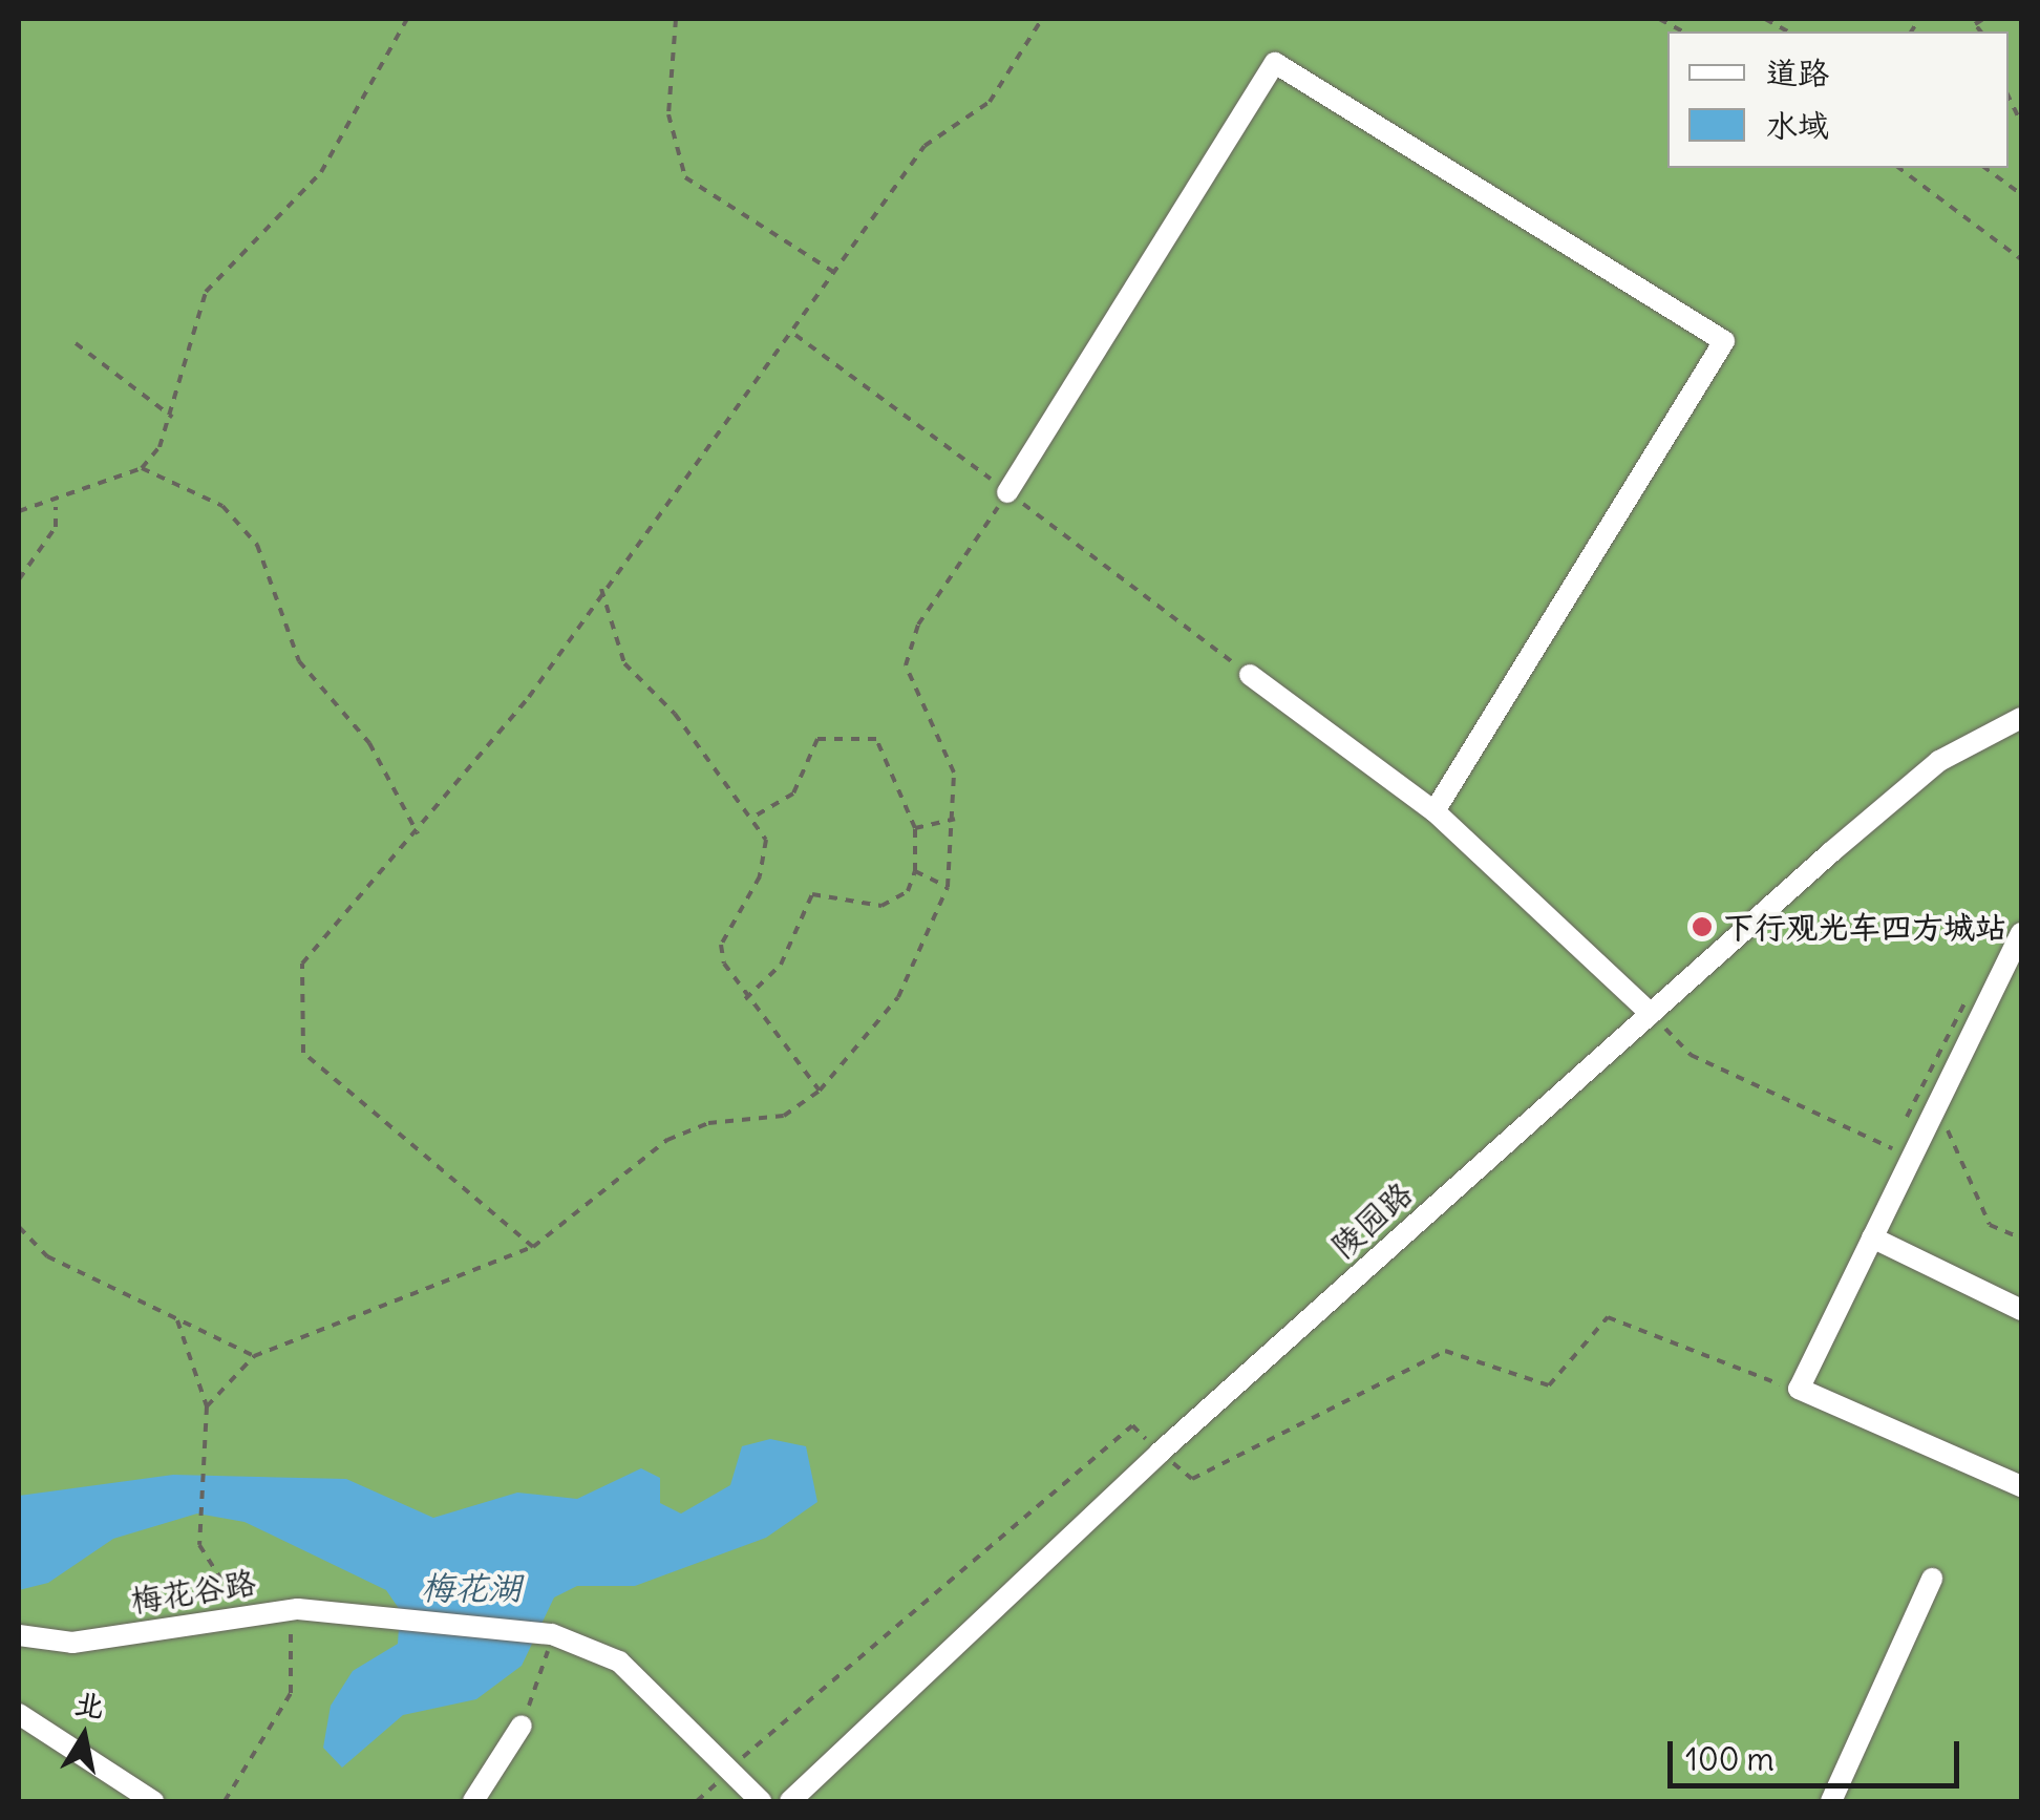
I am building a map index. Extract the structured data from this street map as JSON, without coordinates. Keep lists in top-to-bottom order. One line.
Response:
{"streets":{"street":["陵园路","梅花谷路"]},"water":["梅花湖"],"places":["下行观光车四方城站"],"legend":["道路","水域"],"scale_bar":"100 m","north":"top"}
